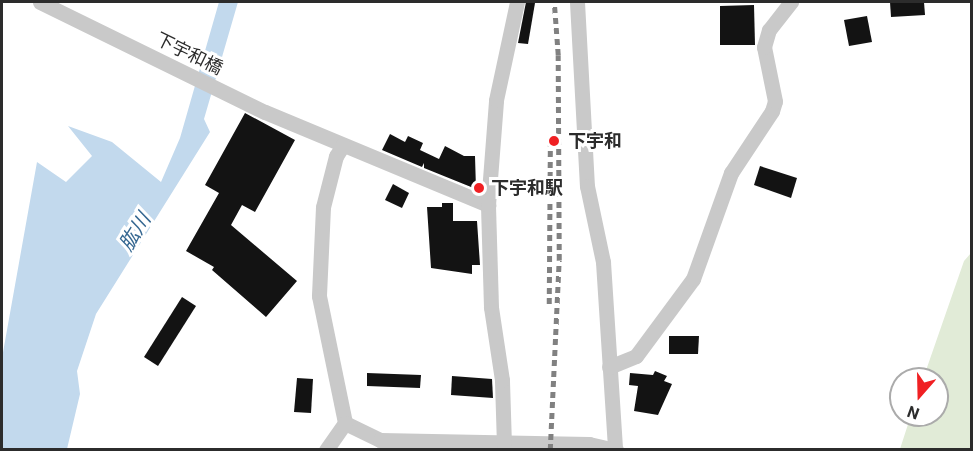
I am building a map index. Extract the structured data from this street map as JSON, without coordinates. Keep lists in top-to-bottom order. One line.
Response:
{"streets":{"street":["下宇和橋"]},"water":["肱川"],"places":["下宇和","下宇和駅"],"north":"bottom"}
